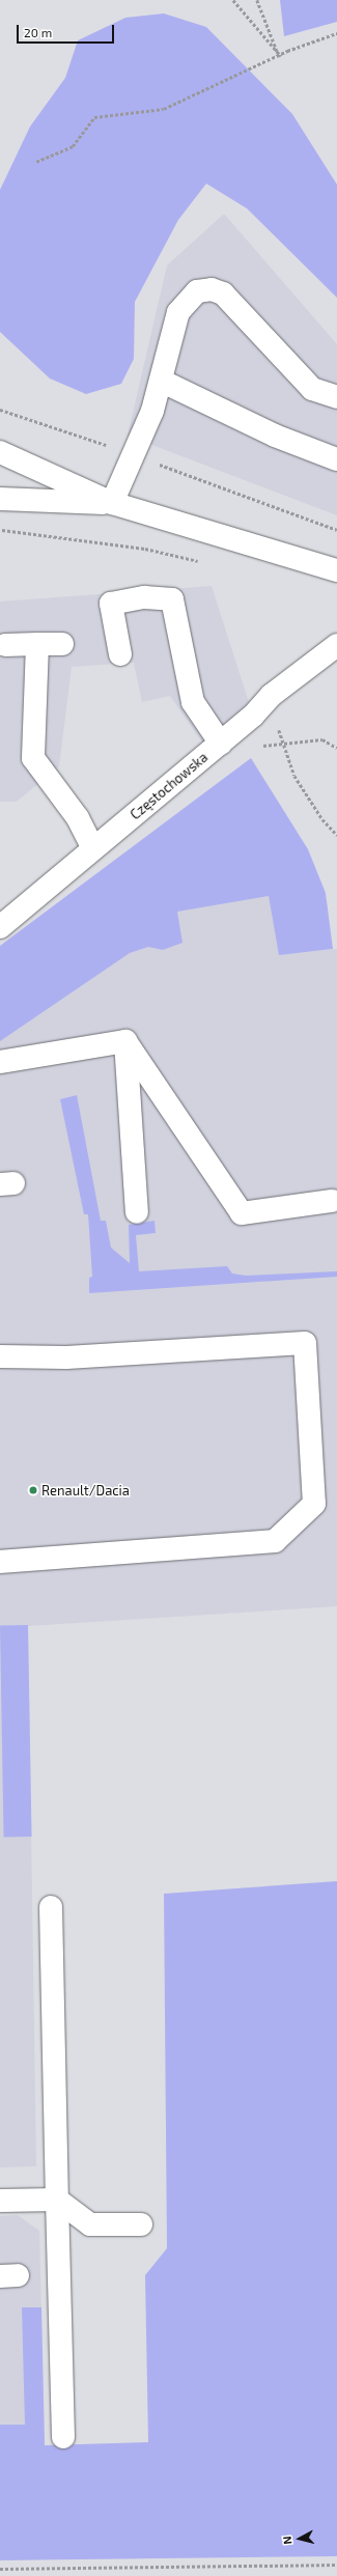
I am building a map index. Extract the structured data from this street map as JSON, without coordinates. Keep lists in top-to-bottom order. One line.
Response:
{"streets":{"street":["Częstochowska"]},"places":["Renault/Dacia"],"scale_bar":"20 m","north":"left"}
